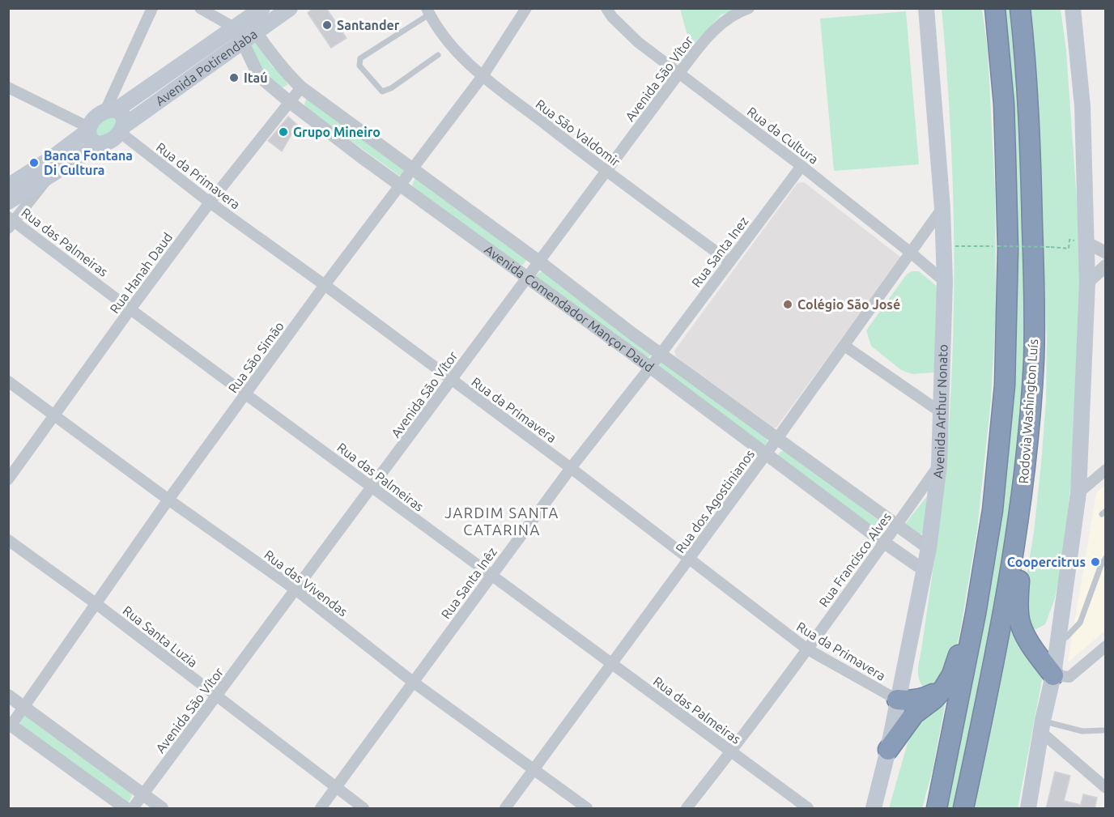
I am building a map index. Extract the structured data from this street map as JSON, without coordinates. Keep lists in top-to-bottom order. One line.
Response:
{"streets":{"highway":["Rodovia Washington Luís"],"main road":["Avenida Potirendaba","Avenida Arthur Nonato"],"street":["Avenida São Vítor","Rua São Valdomir","Rua da Cultura","Rua da Primavera","Rua das Palmeiras","Rua Santa Inez","Rua Hanah Daud","Avenida Comendador Mançor Daud","Rua São Simão","Rua dos Agostinianos","Rua Francisco Alves","Rua das Vivendas","Rua Santa Inêz","Rua Santa Luzia"]},"crossings":[["Avenida Potirendaba","Rua da Primavera"],["Avenida Potirendaba","Avenida Comendador Mançor Daud"],["Avenida São Vítor","Rua São Valdomir"],["Avenida São Vítor","Rua da Cultura"],["Avenida São Vítor","Rua da Primavera"],["Avenida São Vítor","Rua das Palmeiras"],["Avenida São Vítor","Avenida Comendador Mançor Daud"],["Avenida São Vítor","Rua das Vivendas"],["Avenida São Vítor","Rua Santa Luzia"],["Rua São Valdomir","Rua Santa Inez"],["Rua São Valdomir","Rua São Simão"],["Rua da Cultura","Rua Santa Inez"],["Rua da Cultura","Avenida Arthur Nonato"],["Rua da Cultura","Rua dos Agostinianos"],["Rua da Primavera","Rua Hanah Daud"],["Rua da Primavera","Rua São Simão"],["Rua da Primavera","Avenida Arthur Nonato"],["Rua da Primavera","Rua dos Agostinianos"],["Rua da Primavera","Rua Francisco Alves"],["Rua da Primavera","Rua Santa Inêz"],["Rua das Palmeiras","Rua Hanah Daud"],["Rua das Palmeiras","Rua São Simão"],["Rua das Palmeiras","Rua dos Agostinianos"],["Rua das Palmeiras","Rua Francisco Alves"],["Rua das Palmeiras","Rua Santa Inêz"],["Rua Santa Inez","Avenida Comendador Mançor Daud"],["Rua Santa Inez","Rua Santa Inêz"],["Rua Hanah Daud","Avenida Comendador Mançor Daud"],["Rua Hanah Daud","Rua das Vivendas"],["Avenida Comendador Mançor Daud","Rua São Simão"],["Avenida Comendador Mançor Daud","Avenida Arthur Nonato"],["Avenida Comendador Mançor Daud","Rua dos Agostinianos"],["Avenida Comendador Mançor Daud","Rua Francisco Alves"],["Avenida Comendador Mançor Daud","Rua Santa Inêz"],["Rua São Simão","Rua das Vivendas"],["Rua São Simão","Rua Santa Luzia"],["Avenida Arthur Nonato","Rua dos Agostinianos"],["Avenida Arthur Nonato","Rua Francisco Alves"],["Rua dos Agostinianos","Rua das Vivendas"],["Rua das Vivendas","Rua Santa Inêz"],["Rua Santa Inêz","Rua Santa Luzia"]],"districts":["JARDIM SANTA CATARINA"],"places":["Santander","Itaú","Grupo Mineiro","Banca Fontana Di Cultura","Colégio São José","Coopercitrus"]}
